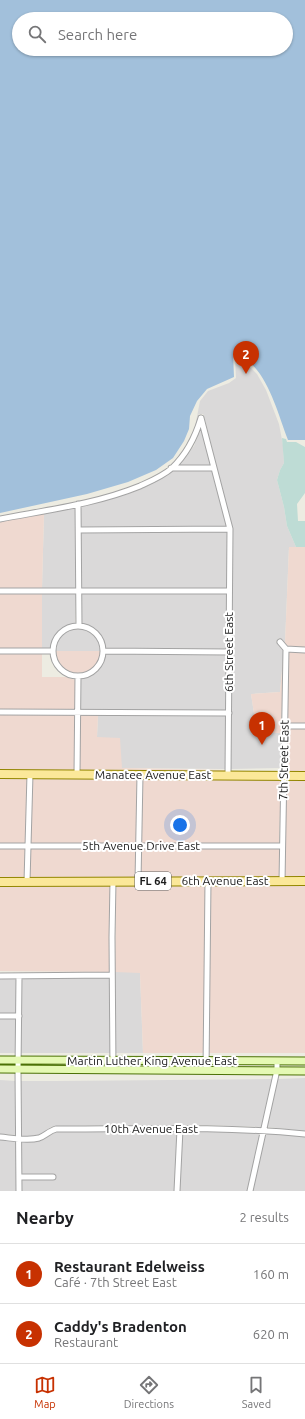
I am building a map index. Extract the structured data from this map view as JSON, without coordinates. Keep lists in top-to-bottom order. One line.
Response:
{"streets":{"main road":["Manatee Avenue East","FL 64","6th Avenue East"],"street":["6th Street East","7th Street East","5th Avenue Drive East","Martin Luther King Avenue East","10th Avenue East"]},"crossings":[["6th Street East","Manatee Avenue East"],["7th Street East","Manatee Avenue East"],["7th Street East","5th Avenue Drive East"],["7th Street East","6th Avenue East"]],"page":{"search":"Search here","pins":["2","1"],"heading":["Nearby","2 results"],"list":[{"mark":"1","name":"Restaurant Edelweiss","note":"Café · 7th Street East","value":"160 m"},{"mark":"2","name":"Caddy's Bradenton","note":"Restaurant","value":"620 m"}],"nav":["Map","Directions","Saved"]}}
